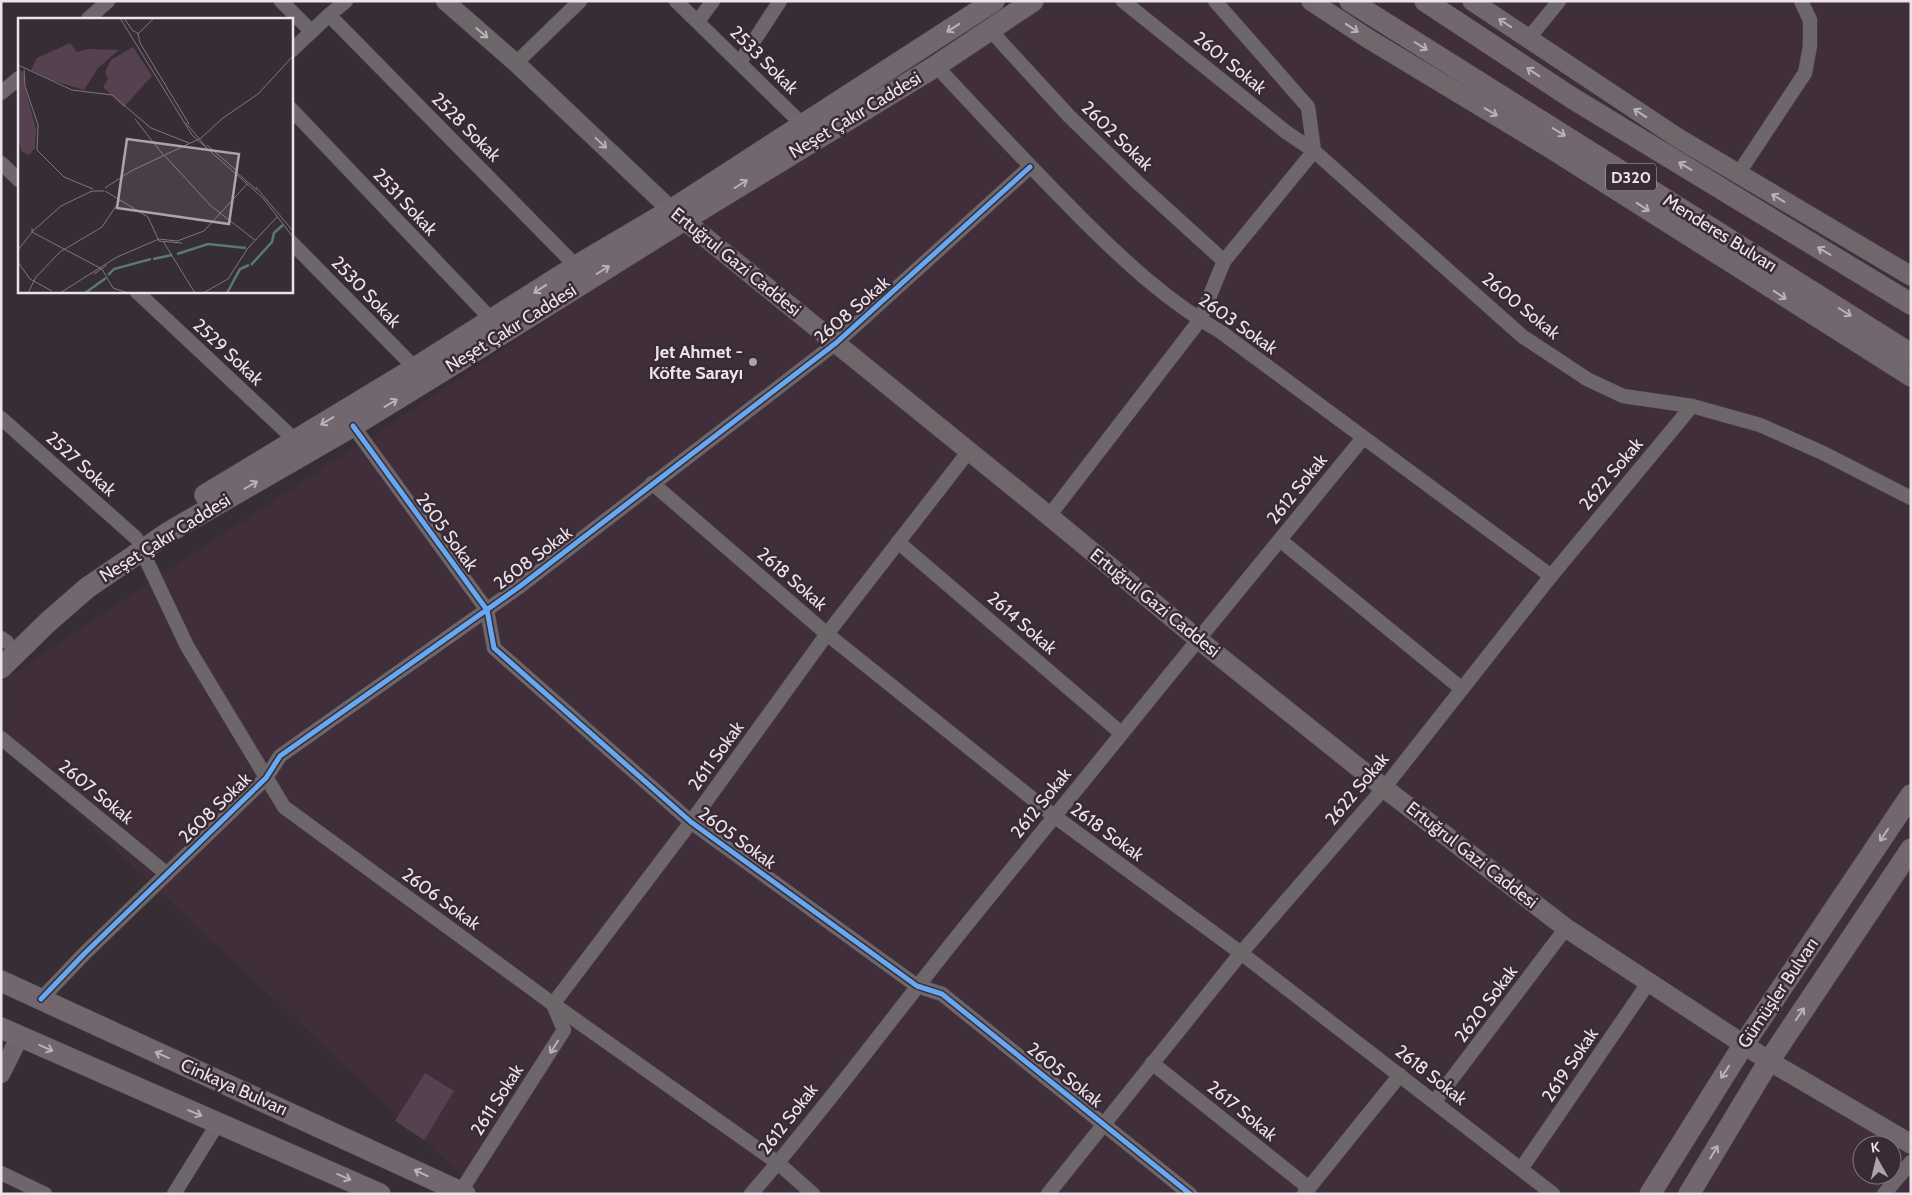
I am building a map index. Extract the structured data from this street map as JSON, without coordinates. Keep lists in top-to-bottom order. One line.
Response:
{"streets":{"main road":["Neşet Çakır Caddesi","D320","Menderes Bulvarı","Ertuğrul Gazi Caddesi","Gümüşler Bulvarı","Cinkaya Bulvarı"],"street":["2533 Sokak","2601 Sokak","2528 Sokak","2602 Sokak","2531 Sokak","2530 Sokak","2600 Sokak","2608 Sokak","2603 Sokak","2529 Sokak","2527 Sokak","2622 Sokak","2612 Sokak","2605 Sokak","2618 Sokak","2614 Sokak","2611 Sokak","2607 Sokak","2606 Sokak","2620 Sokak","2619 Sokak","2617 Sokak"]},"crossings":[["2533 Sokak","Neşet Çakır Caddesi"],["2601 Sokak","2600 Sokak"],["Neşet Çakır Caddesi","2528 Sokak"],["Neşet Çakır Caddesi","2602 Sokak"],["Neşet Çakır Caddesi","2531 Sokak"],["Neşet Çakır Caddesi","Ertuğrul Gazi Caddesi"],["Neşet Çakır Caddesi","2530 Sokak"],["Neşet Çakır Caddesi","2603 Sokak"],["Neşet Çakır Caddesi","2529 Sokak"],["Neşet Çakır Caddesi","2527 Sokak"],["Neşet Çakır Caddesi","2605 Sokak"],["Neşet Çakır Caddesi","2606 Sokak"],["Ertuğrul Gazi Caddesi","2608 Sokak"],["Ertuğrul Gazi Caddesi","2622 Sokak"],["Ertuğrul Gazi Caddesi","2612 Sokak"],["Ertuğrul Gazi Caddesi","2611 Sokak"],["Ertuğrul Gazi Caddesi","Gümüşler Bulvarı"],["Ertuğrul Gazi Caddesi","2620 Sokak"],["Ertuğrul Gazi Caddesi","2619 Sokak"],["2600 Sokak","2622 Sokak"],["2608 Sokak","2603 Sokak"],["2608 Sokak","2605 Sokak"],["2608 Sokak","2618 Sokak"],["2608 Sokak","2607 Sokak"],["2608 Sokak","2606 Sokak"],["2608 Sokak","Cinkaya Bulvarı"],["2603 Sokak","2622 Sokak"],["2603 Sokak","2612 Sokak"],["2527 Sokak","2606 Sokak"],["2622 Sokak","2605 Sokak"],["2622 Sokak","2618 Sokak"],["2622 Sokak","2617 Sokak"],["2612 Sokak","2605 Sokak"],["2612 Sokak","2618 Sokak"],["2612 Sokak","2614 Sokak"],["2612 Sokak","2606 Sokak"],["2605 Sokak","2611 Sokak"],["2618 Sokak","2611 Sokak"],["2618 Sokak","2620 Sokak"],["2618 Sokak","2619 Sokak"],["2614 Sokak","2611 Sokak"],["2611 Sokak","2606 Sokak"],["2611 Sokak","Cinkaya Bulvarı"]],"places":["Jet Ahmet - Köfte Sarayı"],"north":"top"}
